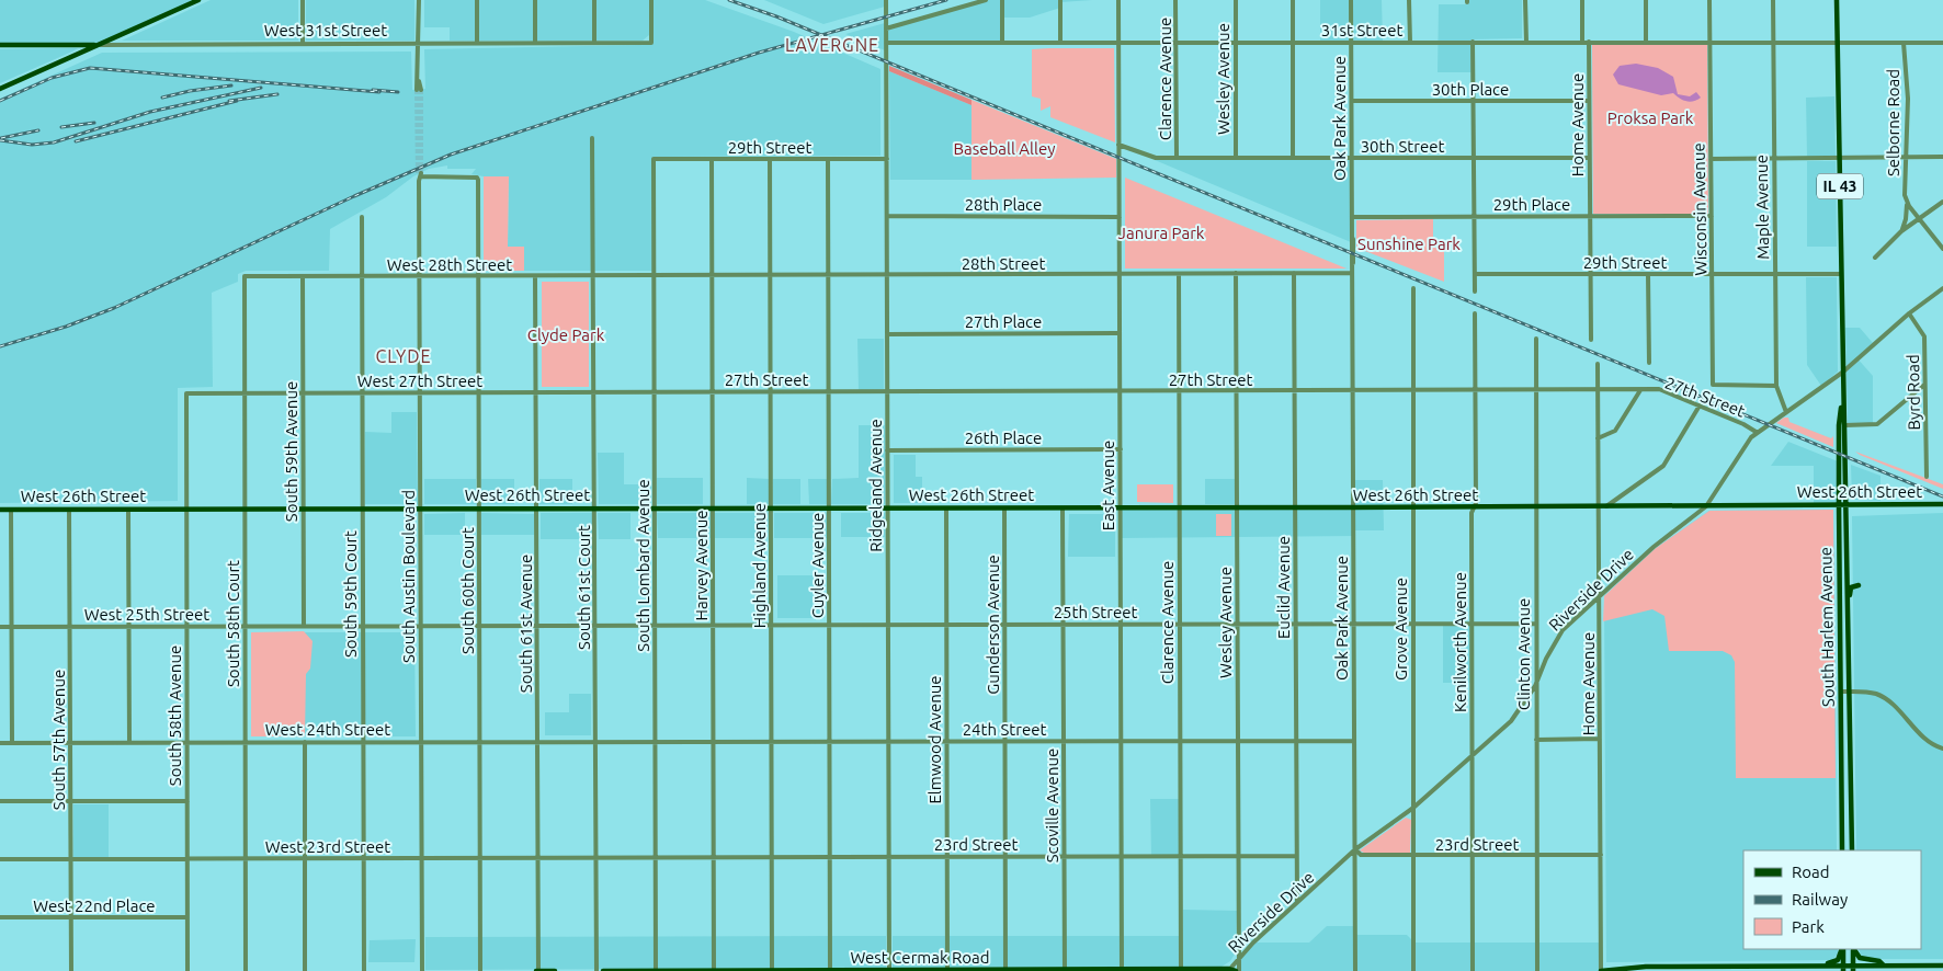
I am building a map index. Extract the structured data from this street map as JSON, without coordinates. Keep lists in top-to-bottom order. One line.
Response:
{"streets":{"main road":["West 31st Street","IL 43","West 26th Street","South Harlem Avenue","West Cermak Road"],"street":["31st Street","Clarence Avenue","Wesley Avenue","30th Place","Oak Park Avenue","Selborne Road","Home Avenue","30th Street","29th Street","28th Place","29th Place","Maple Avenue","Wisconsin Avenue","28th Street","West 28th Street","27th Place","27th Street","West 27th Street","Byrd Road","26th Place","South 59th Avenue","Ridgeland Avenue","East Avenue","South Lombard Avenue","Harvey Avenue","Highland Avenue","Cuyler Avenue","South Austin Boulevard","South 61st Court","Euclid Avenue","Riverside Drive","South 60th Court","South 59th Court","25th Street","West 25th Street","South 58th Court","South 61st Avenue","Gunderson Avenue","Grove Avenue","Kenilworth Avenue","Clinton Avenue","South 58th Avenue","West 24th Street","24th Street","South 57th Avenue","Elmwood Avenue","Scoville Avenue","23rd Street","West 23rd Street","West 22nd Place"]},"crossings":[["31st Street","Clarence Avenue"],["31st Street","Wesley Avenue"],["31st Street","Oak Park Avenue"],["31st Street","Selborne Road"],["31st Street","Home Avenue"],["31st Street","Maple Avenue"],["31st Street","Wisconsin Avenue"],["31st Street","Ridgeland Avenue"],["31st Street","East Avenue"],["31st Street","South Harlem Avenue"],["Clarence Avenue","30th Street"],["Clarence Avenue","28th Street"],["Clarence Avenue","27th Street"],["Clarence Avenue","West 26th Street"],["Clarence Avenue","25th Street"],["Clarence Avenue","24th Street"],["Clarence Avenue","23rd Street"],["Clarence Avenue","West Cermak Road"],["Wesley Avenue","30th Street"],["Wesley Avenue","28th Street"],["Wesley Avenue","27th Street"],["Wesley Avenue","West 26th Street"],["Wesley Avenue","Riverside Drive"],["Wesley Avenue","25th Street"],["Wesley Avenue","24th Street"],["Wesley Avenue","23rd Street"],["Wesley Avenue","West Cermak Road"],["30th Place","Oak Park Avenue"],["30th Place","Home Avenue"],["Oak Park Avenue","30th Street"],["Oak Park Avenue","29th Place"],["Oak Park Avenue","28th Street"],["Oak Park Avenue","27th Street"],["Oak Park Avenue","West 26th Street"],["Oak Park Avenue","Riverside Drive"],["Oak Park Avenue","25th Street"],["Oak Park Avenue","24th Street"],["Oak Park Avenue","23rd Street"],["Home Avenue","30th Street"],["Home Avenue","29th Street"],["Home Avenue","29th Place"],["Home Avenue","27th Street"],["Home Avenue","West 26th Street"],["Home Avenue","Riverside Drive"],["Home Avenue","23rd Street"],["30th Street","East Avenue"],["29th Street","Maple Avenue"],["29th Street","Wisconsin Avenue"],["29th Street","Ridgeland Avenue"],["29th Street","South Lombard Avenue"],["29th Street","Harvey Avenue"],["29th Street","Highland Avenue"],["29th Street","Cuyler Avenue"],["29th Street","South Harlem Avenue"],["28th Place","Ridgeland Avenue"],["28th Place","East Avenue"],["29th Place","Wisconsin Avenue"],["Maple Avenue","Wisconsin Avenue"],["Maple Avenue","Riverside Drive"],["28th Street","West 28th Street"],["28th Street","Ridgeland Avenue"],["28th Street","East Avenue"],["28th Street","South Lombard Avenue"],["28th Street","Harvey Avenue"],["28th Street","Highland Avenue"],["28th Street","Cuyler Avenue"],["28th Street","Euclid Avenue"],["West 28th Street","South 59th Avenue"],["West 28th Street","South Lombard Avenue"],["West 28th Street","South Austin Boulevard"],["West 28th Street","South 61st Court"],["West 28th Street","South 60th Court"],["West 28th Street","South 59th Court"],["West 28th Street","South 58th Court"],["West 28th Street","South 61st Avenue"],["27th Place","Ridgeland Avenue"],["27th Place","East Avenue"],["27th Street","West 27th Street"],["27th Street","Ridgeland Avenue"],["27th Street","East Avenue"],["27th Street","South Lombard Avenue"],["27th Street","Harvey Avenue"],["27th Street","Highland Avenue"],["27th Street","Cuyler Avenue"],["27th Street","Euclid Avenue"],["27th Street","Riverside Drive"],["27th Street","Grove Avenue"],["27th Street","Kenilworth Avenue"],["27th Street","Clinton Avenue"],["West 27th Street","South 59th Avenue"],["West 27th Street","South Lombard Avenue"],["West 27th Street","South Austin Boulevard"],["West 27th Street","South 61st Court"],["West 27th Street","South 60th Court"],["West 27th Street","South 59th Court"],["West 27th Street","South 58th Court"],["West 27th Street","South 61st Avenue"],["West 27th Street","South 58th Avenue"],["Byrd Road","Riverside Drive"],["26th Place","Ridgeland Avenue"],["26th Place","East Avenue"],["South 59th Avenue","West 26th Street"],["South 59th Avenue","West 25th Street"],["Ridgeland Avenue","West 26th Street"],["Ridgeland Avenue","25th Street"],["Ridgeland Avenue","24th Street"],["Ridgeland Avenue","23rd Street"],["Ridgeland Avenue","West Cermak Road"],["East Avenue","West 26th Street"],["East Avenue","25th Street"],["East Avenue","24th Street"],["East Avenue","23rd Street"],["East Avenue","West Cermak Road"],["West 26th Street","South Lombard Avenue"],["West 26th Street","Harvey Avenue"],["West 26th Street","Highland Avenue"],["West 26th Street","Cuyler Avenue"],["West 26th Street","South Austin Boulevard"],["West 26th Street","South 61st Court"],["West 26th Street","Euclid Avenue"],["West 26th Street","Riverside Drive"],["West 26th Street","South 60th Court"],["West 26th Street","South 59th Court"],["West 26th Street","South 58th Court"],["West 26th Street","South 61st Avenue"],["West 26th Street","Gunderson Avenue"],["West 26th Street","South Harlem Avenue"],["West 26th Street","Grove Avenue"],["West 26th Street","Kenilworth Avenue"],["West 26th Street","Clinton Avenue"],["West 26th Street","South 58th Avenue"],["West 26th Street","South 57th Avenue"],["West 26th Street","Elmwood Avenue"],["West 26th Street","Scoville Avenue"],["South Lombard Avenue","25th Street"],["South Lombard Avenue","West 25th Street"],["South Lombard Avenue","West 24th Street"],["South Lombard Avenue","24th Street"],["South Lombard Avenue","23rd Street"],["South Lombard Avenue","West 23rd Street"],["South Lombard Avenue","West Cermak Road"],["Harvey Avenue","25th Street"],["Harvey Avenue","24th Street"],["Harvey Avenue","23rd Street"],["Harvey Avenue","West Cermak Road"],["Highland Avenue","25th Street"],["Highland Avenue","24th Street"],["Highland Avenue","23rd Street"],["Highland Avenue","West Cermak Road"],["Cuyler Avenue","25th Street"],["Cuyler Avenue","24th Street"],["Cuyler Avenue","23rd Street"],["Cuyler Avenue","West Cermak Road"],["South Austin Boulevard","South 60th Court"],["South Austin Boulevard","West 25th Street"],["South Austin Boulevard","West 24th Street"],["South Austin Boulevard","West 23rd Street"],["South 61st Court","West 25th Street"],["South 61st Court","West 24th Street"],["South 61st Court","West 23rd Street"],["Euclid Avenue","Riverside Drive"],["Euclid Avenue","25th Street"],["Euclid Avenue","24th Street"],["Euclid Avenue","23rd Street"],["Riverside Drive","South Harlem Avenue"],["Riverside Drive","Grove Avenue"],["Riverside Drive","Kenilworth Avenue"],["Riverside Drive","Clinton Avenue"],["Riverside Drive","23rd Street"],["Riverside Drive","West Cermak Road"],["South 60th Court","West 25th Street"],["South 60th Court","West 24th Street"],["South 60th Court","West 23rd Street"],["South 59th Court","West 25th Street"],["South 59th Court","West 24th Street"],["South 59th Court","West 23rd Street"],["25th Street","West 25th Street"],["25th Street","Gunderson Avenue"],["25th Street","Grove Avenue"],["25th Street","Kenilworth Avenue"],["25th Street","Clinton Avenue"],["25th Street","Elmwood Avenue"],["25th Street","Scoville Avenue"],["West 25th Street","South 58th Court"],["West 25th Street","South 61st Avenue"],["West 25th Street","South 58th Avenue"],["West 25th Street","South 57th Avenue"],["South 58th Court","West 24th Street"],["South 58th Court","West 23rd Street"],["South 61st Avenue","West 24th Street"],["South 61st Avenue","West 23rd Street"],["Gunderson Avenue","24th Street"],["Gunderson Avenue","23rd Street"],["Gunderson Avenue","West Cermak Road"],["Grove Avenue","23rd Street"],["Kenilworth Avenue","23rd Street"],["Clinton Avenue","23rd Street"],["South 58th Avenue","West 24th Street"],["South 58th Avenue","West 23rd Street"],["South 58th Avenue","West 22nd Place"],["West 24th Street","24th Street"],["West 24th Street","South 57th Avenue"],["24th Street","Elmwood Avenue"],["24th Street","Scoville Avenue"],["South 57th Avenue","West 23rd Street"],["South 57th Avenue","West 22nd Place"],["Elmwood Avenue","23rd Street"],["Elmwood Avenue","West Cermak Road"],["Scoville Avenue","23rd Street"],["Scoville Avenue","West Cermak Road"],["23rd Street","West 23rd Street"]],"districts":["LAVERGNE","CLYDE"],"parks":["Proksa Park","Baseball Alley","Janura Park","Sunshine Park","Clyde Park"],"legend":["Road","Railway","Park"]}
